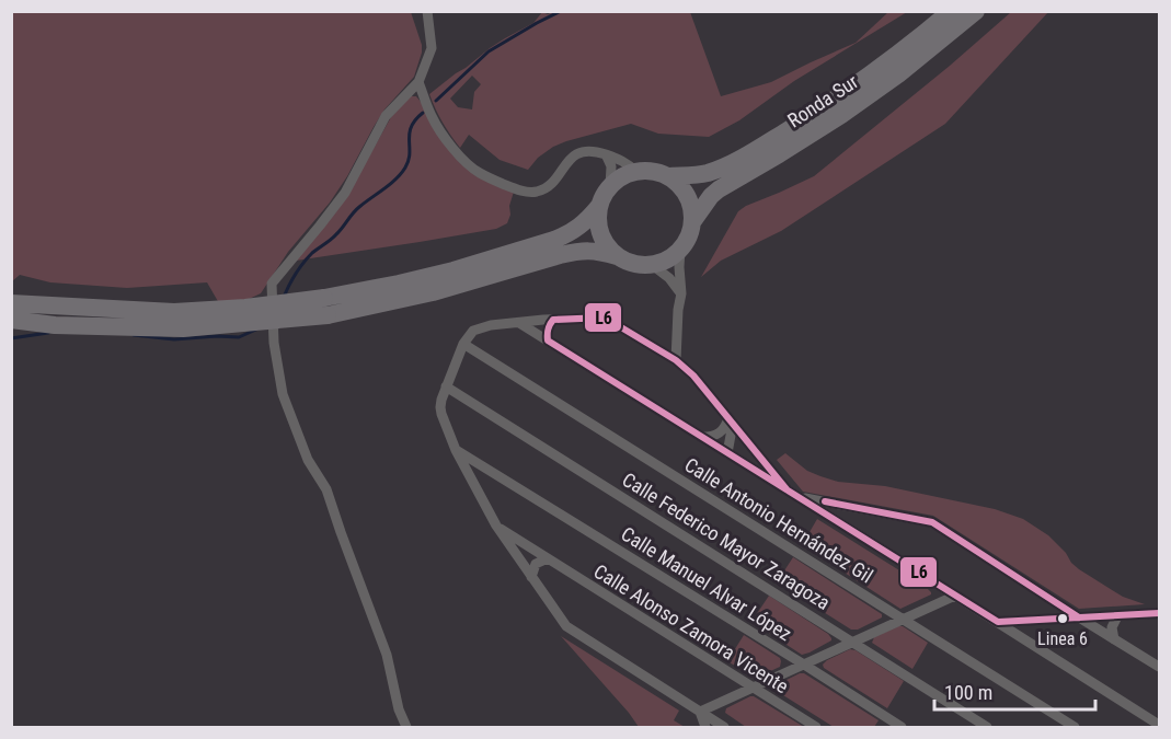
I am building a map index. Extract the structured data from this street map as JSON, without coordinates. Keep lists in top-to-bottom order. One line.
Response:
{"streets":{"highway":["Ronda Sur"],"street":["Calle Antonio Hernández Gil","Calle Federico Mayor Zaragoza","Calle Manuel Alvar López","Calle Alonso Zamora Vicente"]},"places":["Linea 6"],"lines":["transit line L6"],"scale_bar":"100 m"}
